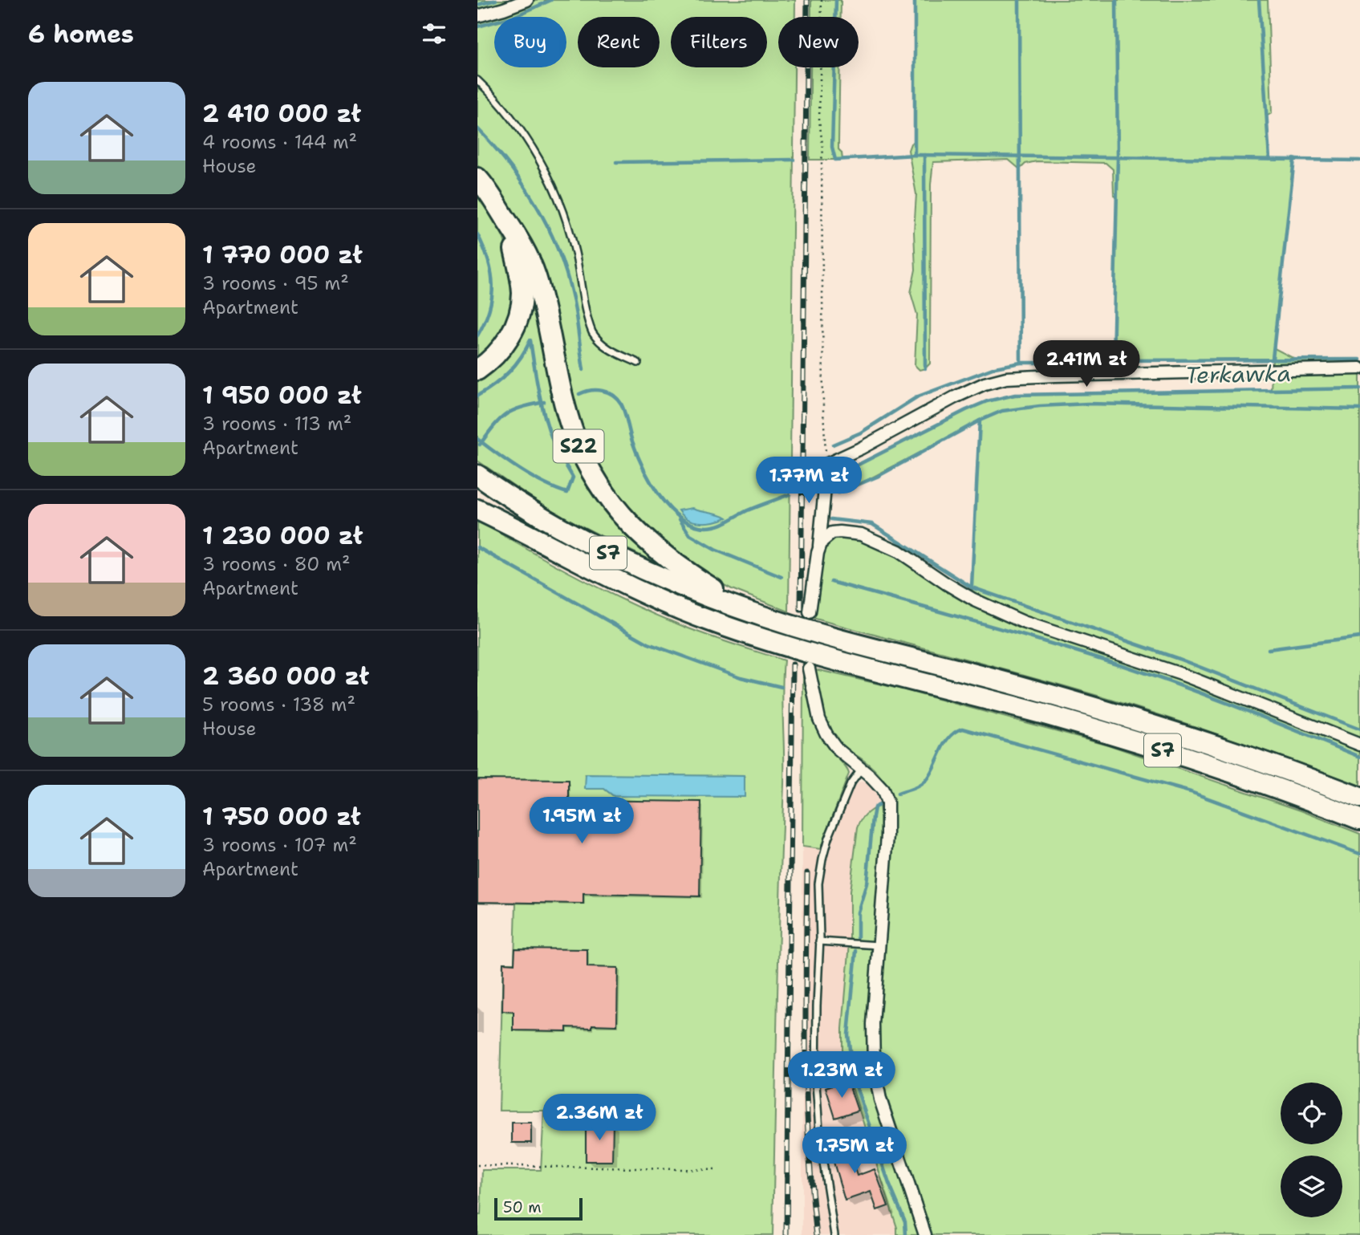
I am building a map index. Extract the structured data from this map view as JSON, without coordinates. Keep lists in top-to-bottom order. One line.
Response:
{"streets":{"highway":["S22","S7"]},"crossings":[["S22","S7"]],"water":["Terkawka"],"scale_bar":"50 m","page":{"heading":"6 homes","chip":["Buy","Rent","Filters","New"],"list":[{"name":"2 410 000 zł","note":"4 rooms · 144 m² · House"},{"name":"1 770 000 zł","note":"3 rooms · 95 m² · Apartment"},{"name":"1 950 000 zł","note":"3 rooms · 113 m² · Apartment"},{"name":"1 230 000 zł","note":"3 rooms · 80 m² · Apartment"},{"name":"2 360 000 zł","note":"5 rooms · 138 m² · House"},{"name":"1 750 000 zł","note":"3 rooms · 107 m² · Apartment"}],"price":["2.41M zł","1.77M zł","1.95M zł","1.23M zł","2.36M zł","1.75M zł"],"scale":"50 m"}}
